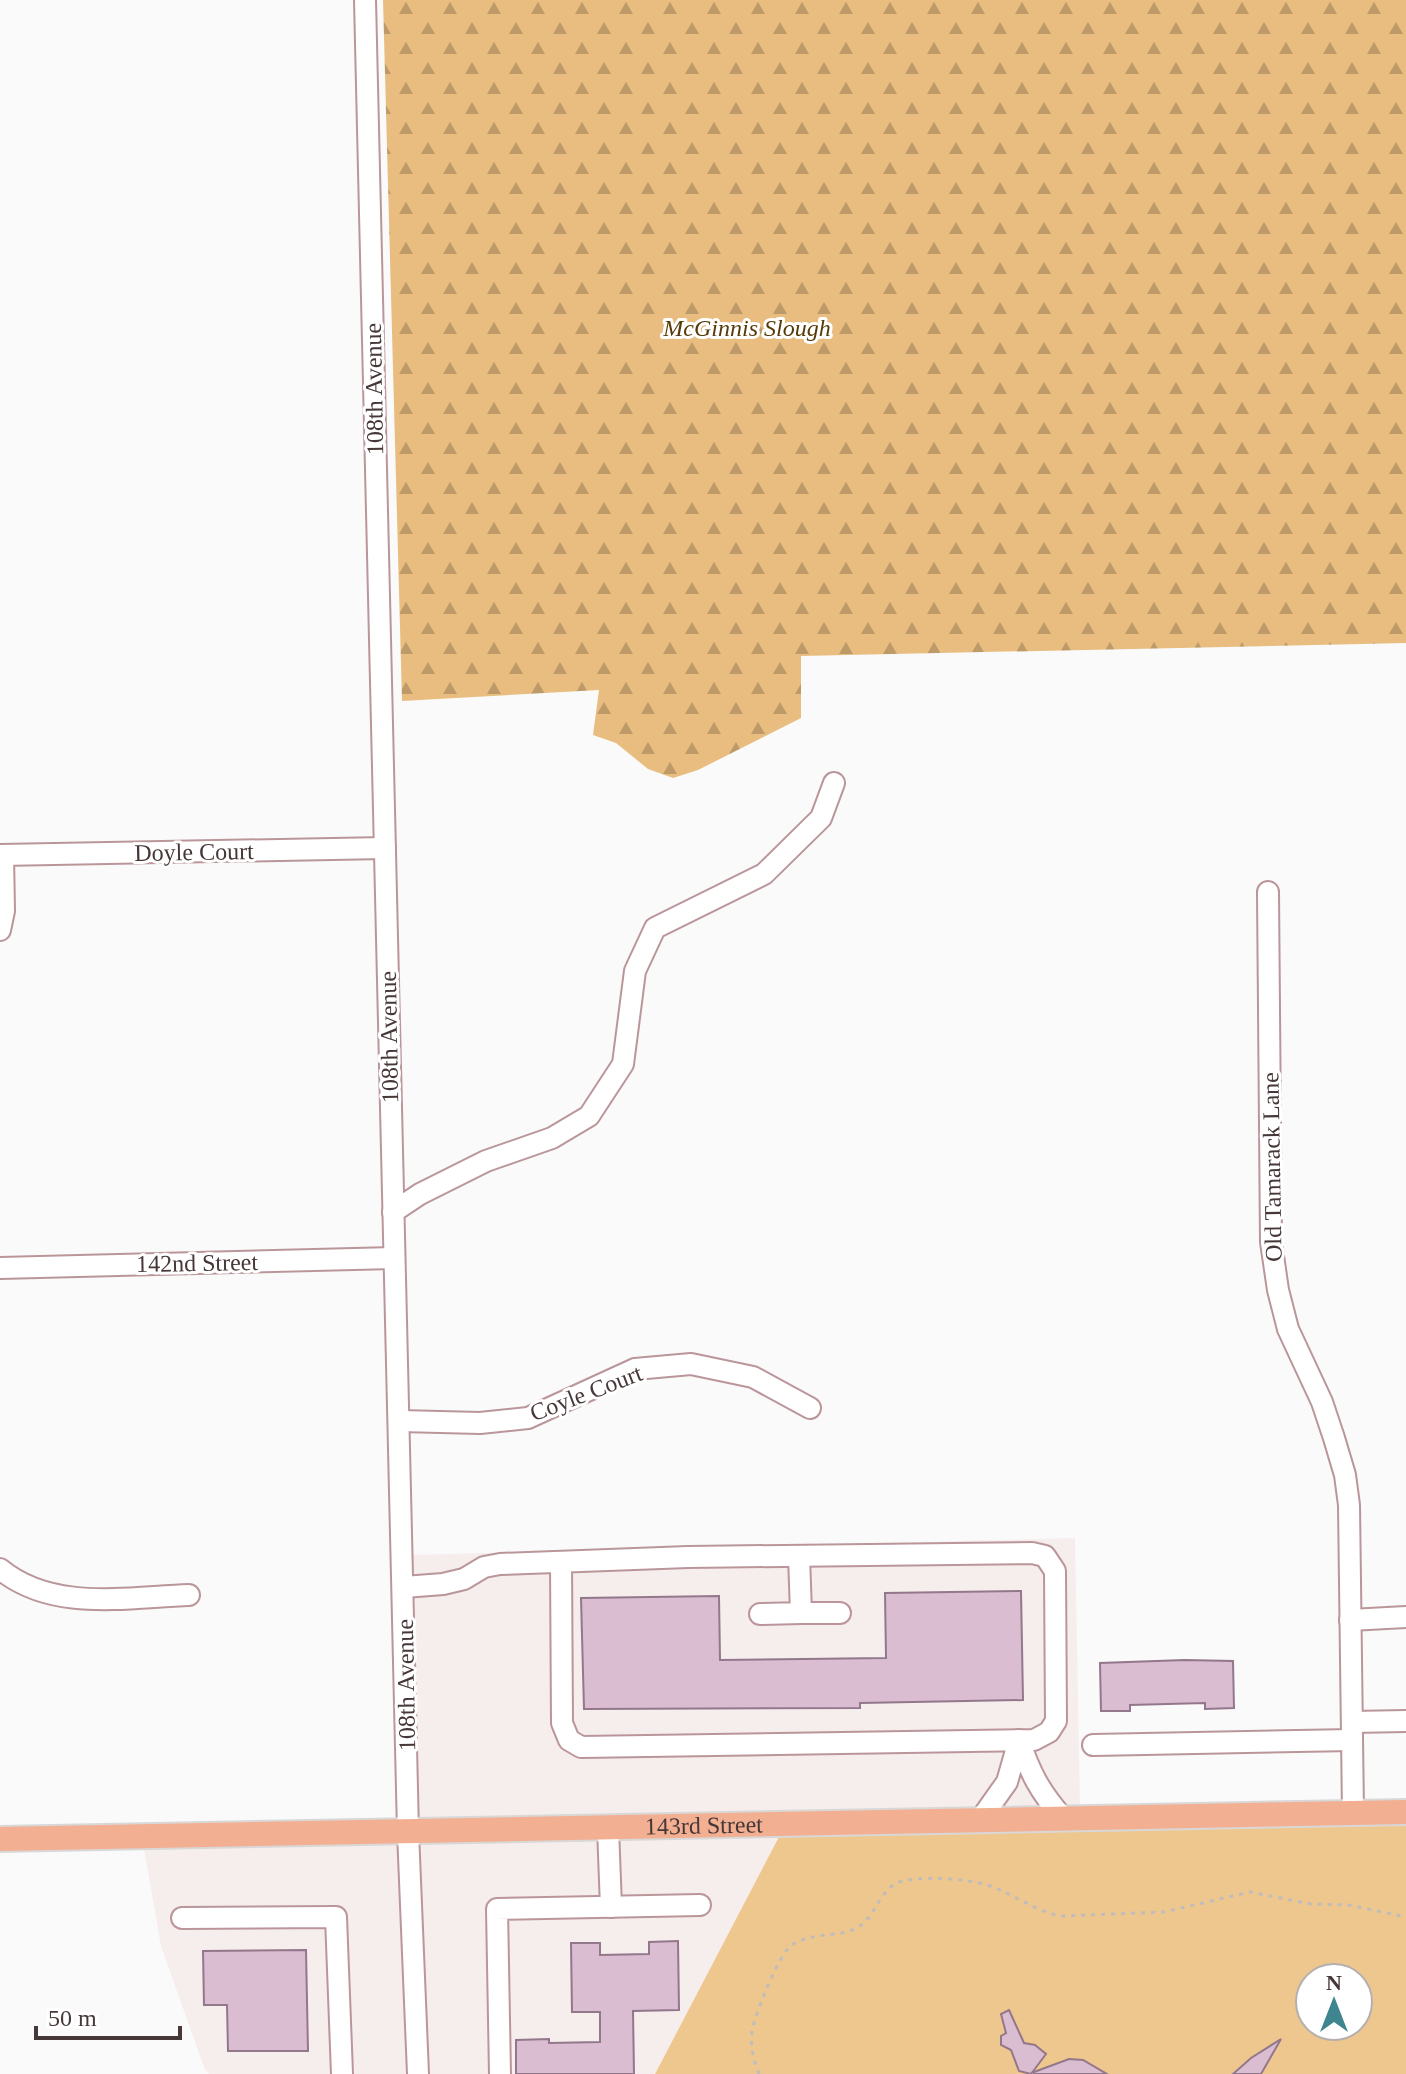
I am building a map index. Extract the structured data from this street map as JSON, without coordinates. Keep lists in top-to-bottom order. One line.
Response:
{"streets":{"main road":["143rd Street"],"street":["108th Avenue","Doyle Court","Old Tamarack Lane","142nd Street","Coyle Court"]},"crossings":[["108th Avenue","Doyle Court"],["108th Avenue","142nd Street"],["108th Avenue","Coyle Court"],["108th Avenue","143rd Street"],["Old Tamarack Lane","143rd Street"]],"parks":["McGinnis Slough"],"scale_bar":"50 m","north":"top"}
